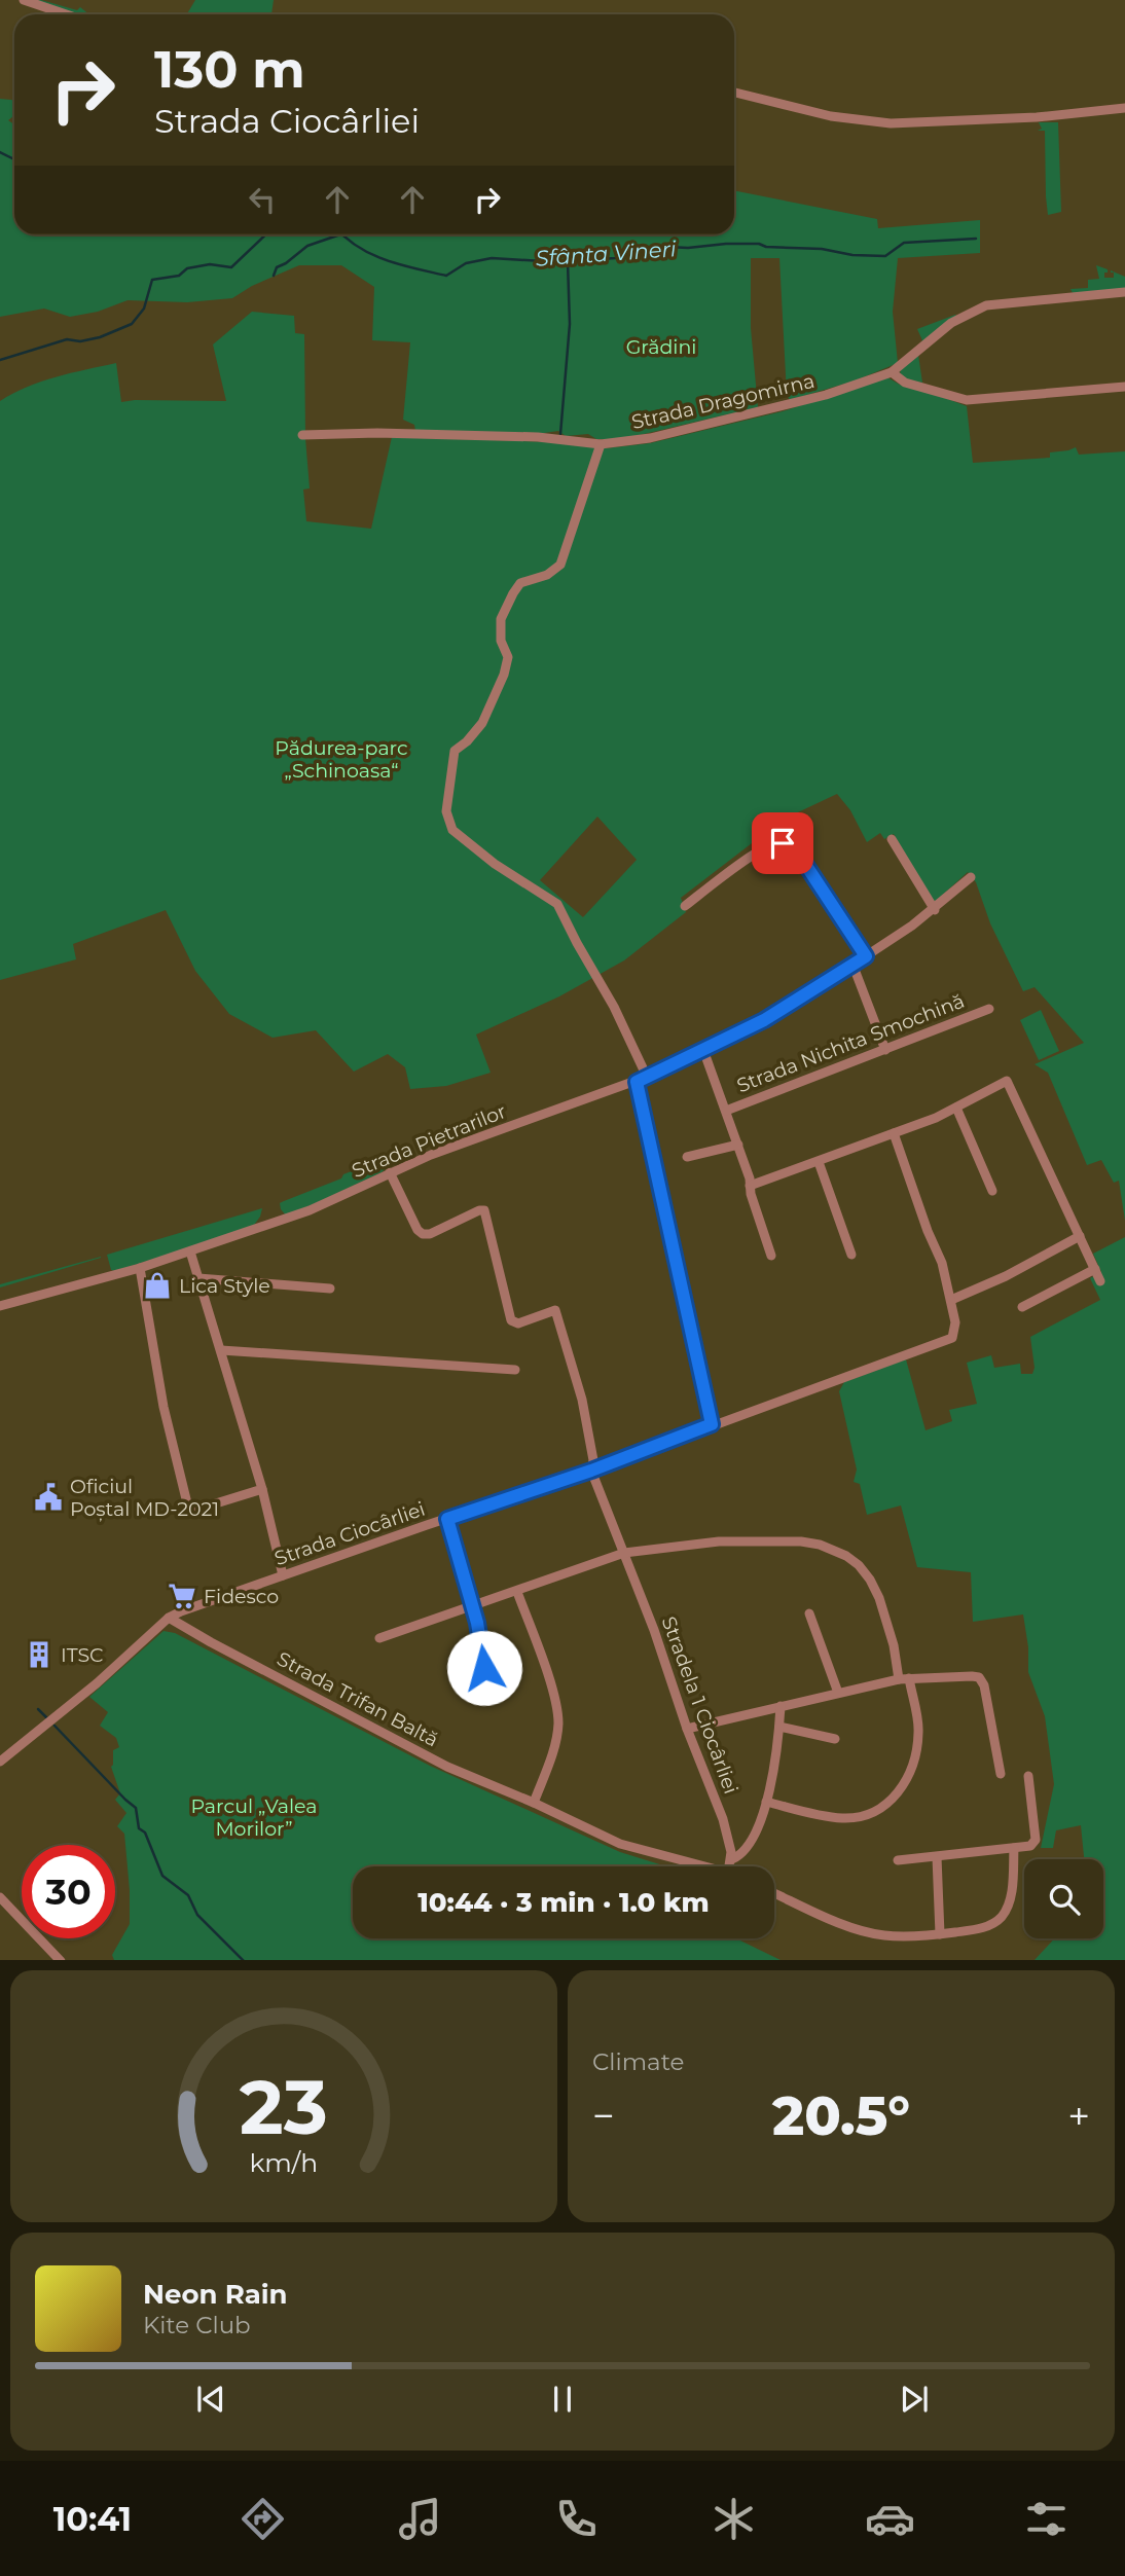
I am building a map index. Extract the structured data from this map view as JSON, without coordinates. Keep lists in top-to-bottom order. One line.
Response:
{"streets":{"street":["Strada Dragomirna","Strada Nichita Smochină","Strada Pietrarilor","Strada Ciocârliei","Strada Trifan Baltă","Stradela 1 Ciocârliei"]},"crossings":[["Strada Pietrarilor","Stradela 1 Ciocârliei"],["Strada Ciocârliei","Strada Trifan Baltă"],["Strada Ciocârliei","Stradela 1 Ciocârliei"]],"water":["Sfânta Vineri"],"parks":["Grădini","Pădurea-parc „Schinoasa“","Parcul „Valea Morilor”"],"places":{"shop":["Lica Style"],"public building":["Oficiul Poștal MD-2021"],"supermarket":["Fidesco"],"building":["ITSC"]},"page":{"turn":["130 m","Strada Ciocârliei"],"limit":"30","trip":"10:44 · 3 min · 1.0 km","tile":"Climate","heat":["−","20.5°","+"],"song":["Neon Rain","Kite Club"],"tabs":"10:41","gauge":["23","km/h"]}}
